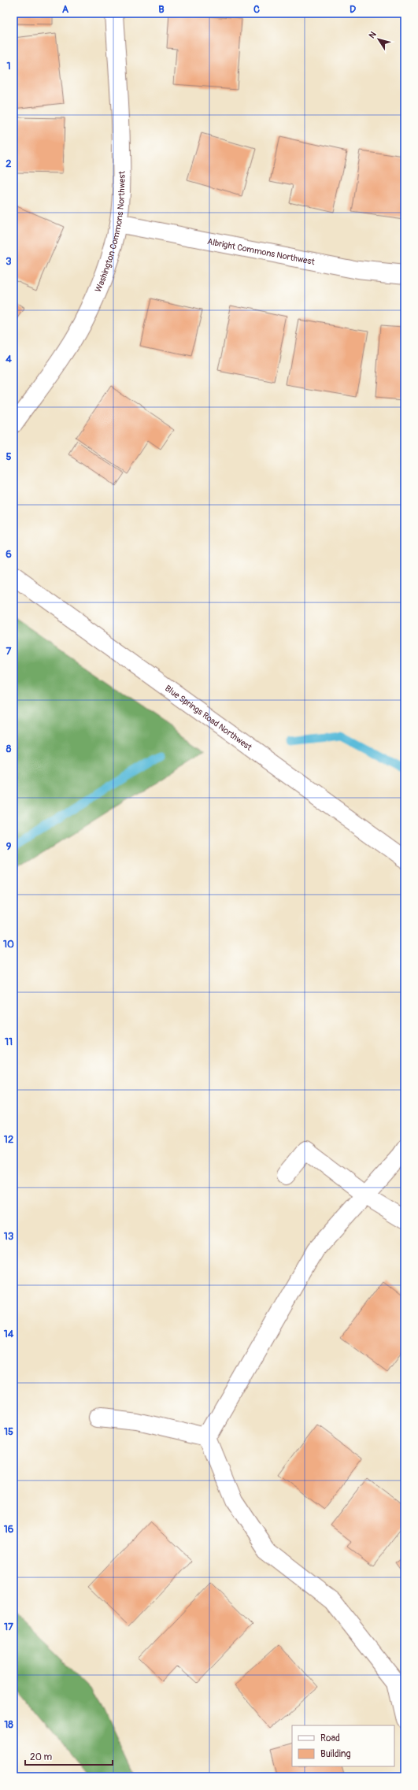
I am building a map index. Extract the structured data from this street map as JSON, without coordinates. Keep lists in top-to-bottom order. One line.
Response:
{"streets":{"street":["Washington Commons Northwest","Albright Commons Northwest","Blue Springs Road Northwest"]},"crossings":[["Washington Commons Northwest","Albright Commons Northwest"]],"legend":["Road","Building"],"scale_bar":"20 m","north":"top left","grid":{"columns":["A","B","C","D"],"rows":["1","2","3","4","5","6","7","8","9","10","11","12","13","14","15","16","17","18"]}}
